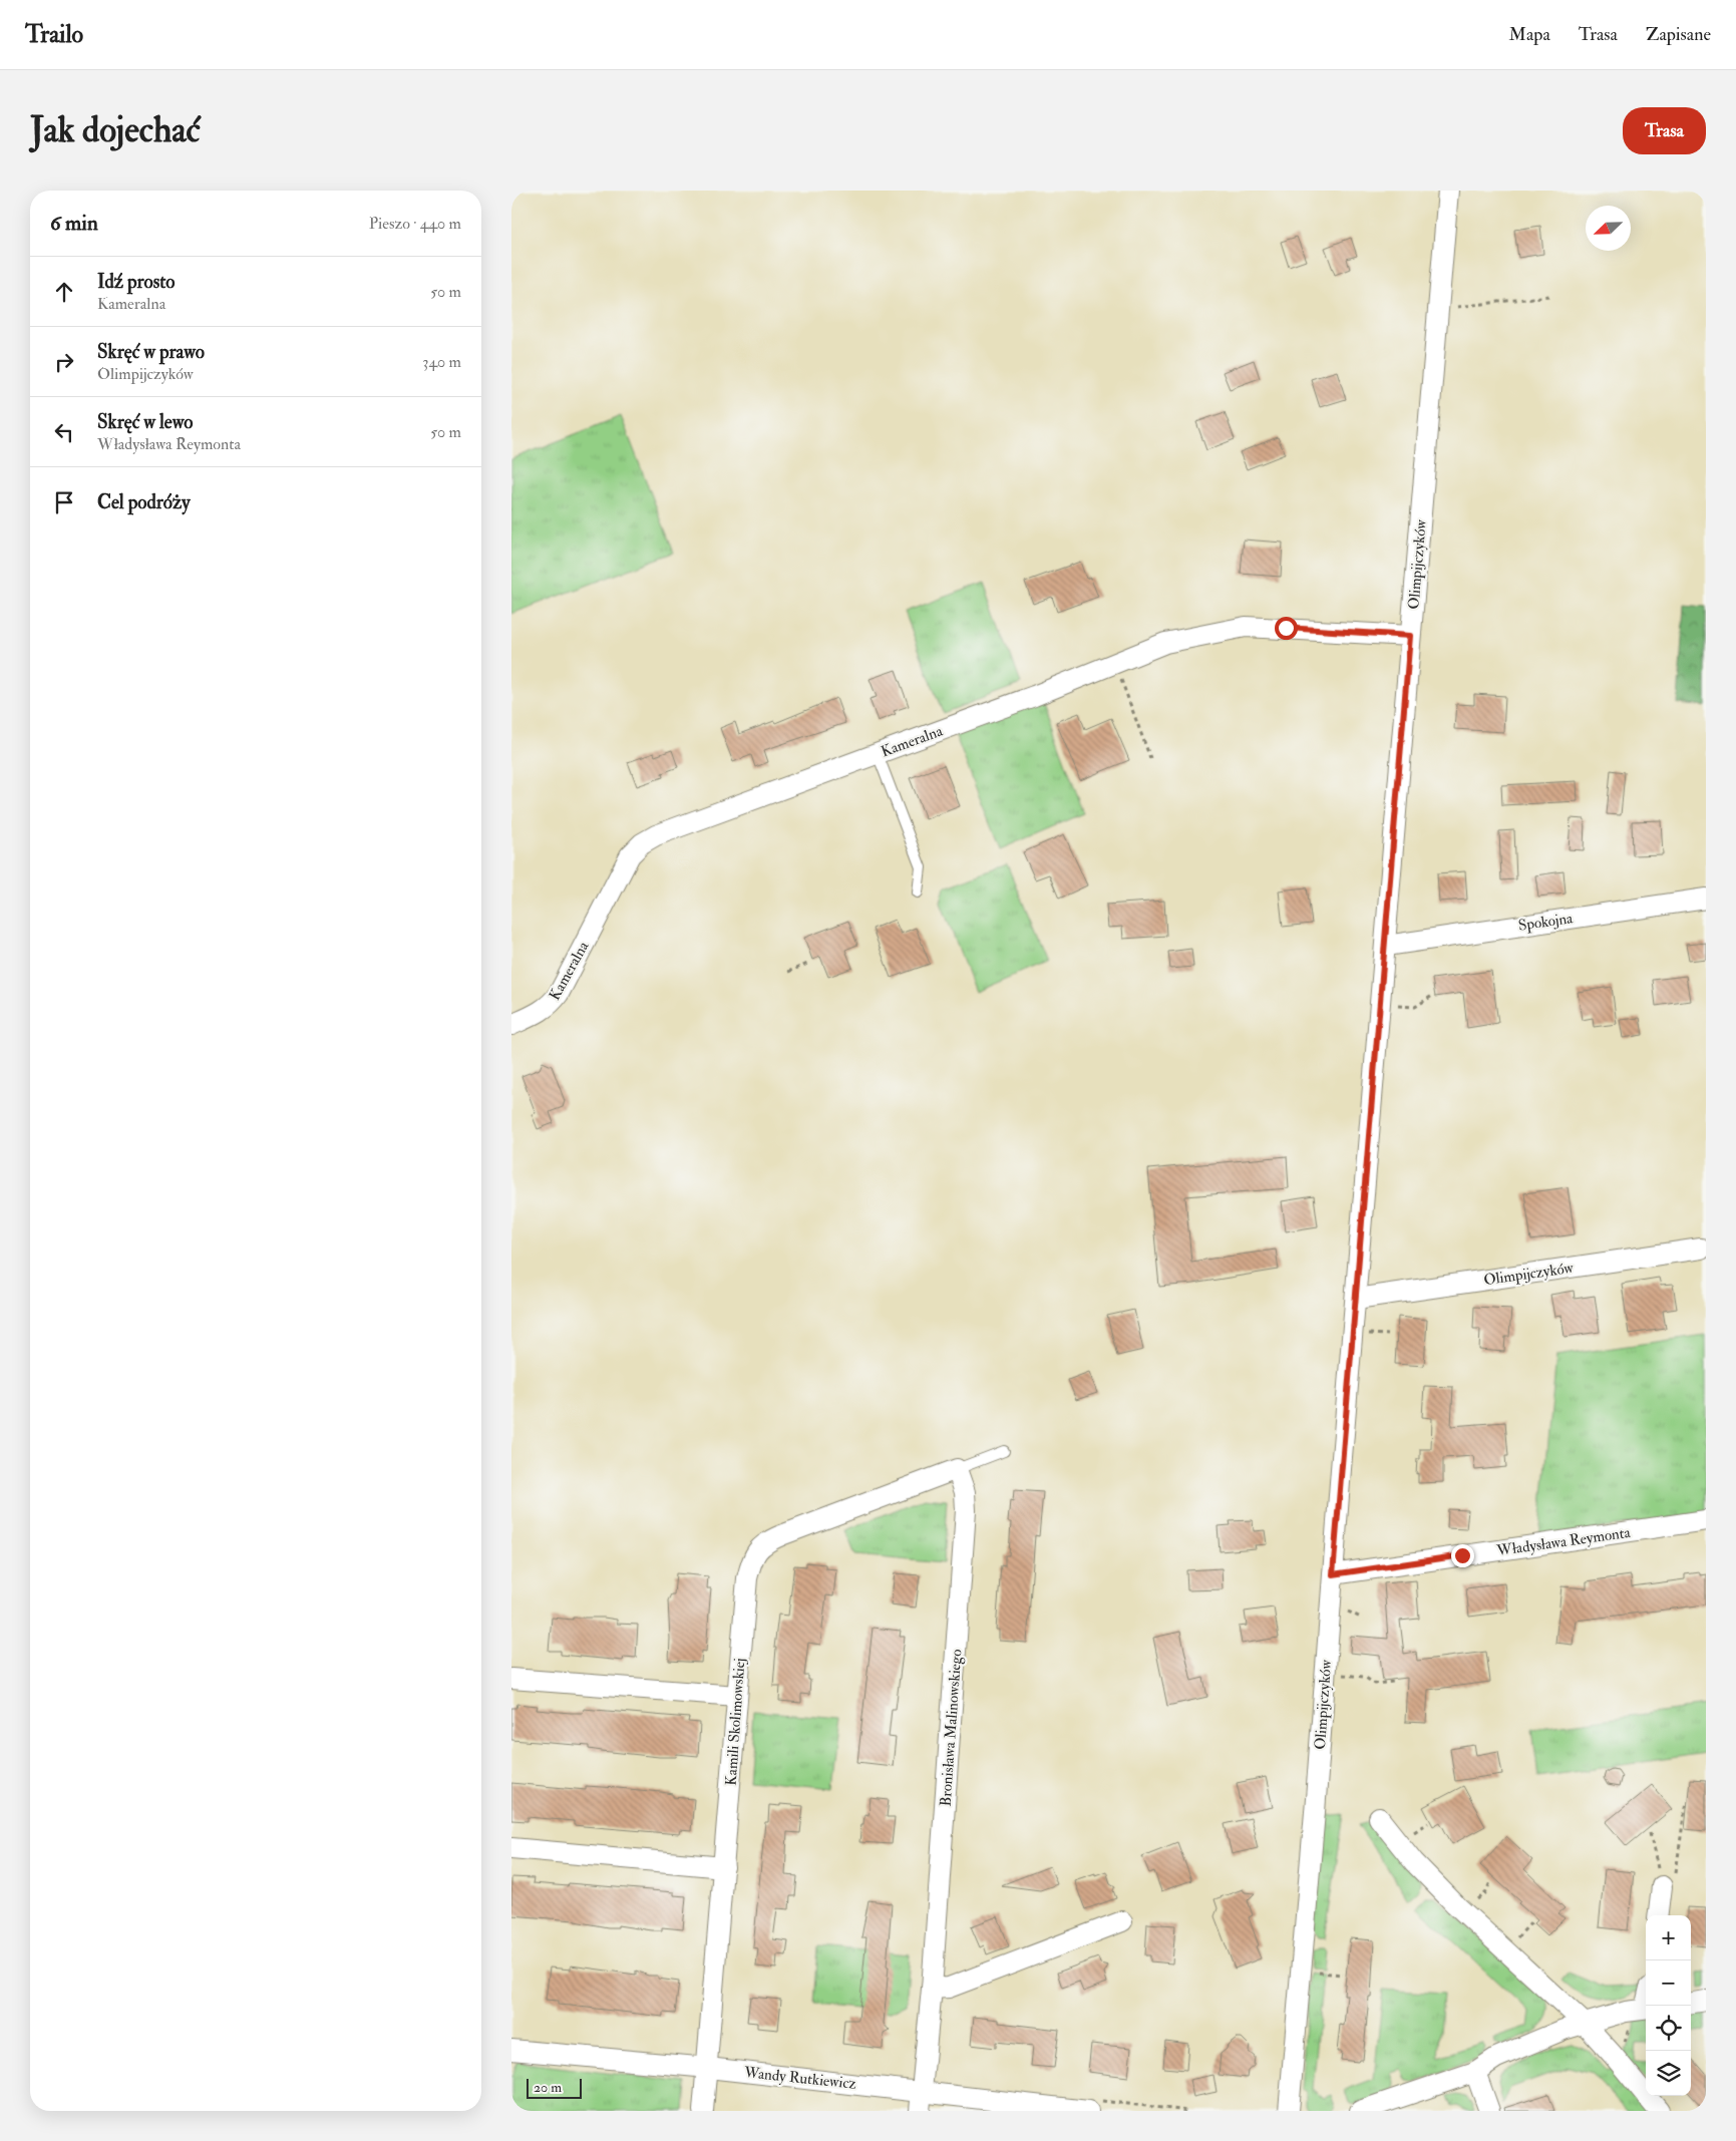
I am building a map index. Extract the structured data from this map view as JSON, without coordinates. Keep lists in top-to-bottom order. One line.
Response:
{"streets":{"street":["Olimpijczyków","Kameralna","Spokojna","Władysława Reymonta","Kamili Skolimowskiej","Bronisława Malinowskiego","Wandy Rutkiewicz"]},"crossings":[["Olimpijczyków","Kameralna"],["Olimpijczyków","Spokojna"],["Olimpijczyków","Władysława Reymonta"],["Kamili Skolimowskiej","Bronisława Malinowskiego"],["Kamili Skolimowskiej","Wandy Rutkiewicz"],["Bronisława Malinowskiego","Wandy Rutkiewicz"]],"scale_bar":"20 m","north":"bottom left","page":{"header":"Trailo","nav":["Mapa","Trasa","Zapisane"],"buttons":"Trasa","title":"Jak dojechać","heading":["6 min","Pieszo · 440 m"],"list":[["Idź prosto","Kameralna","50 m"],["Skręć w prawo","Olimpijczyków","340 m"],["Skręć w lewo","Władysława Reymonta","50 m"],"Cel podróży"],"map_buttons":["+","−"],"scale":"20 m"}}
